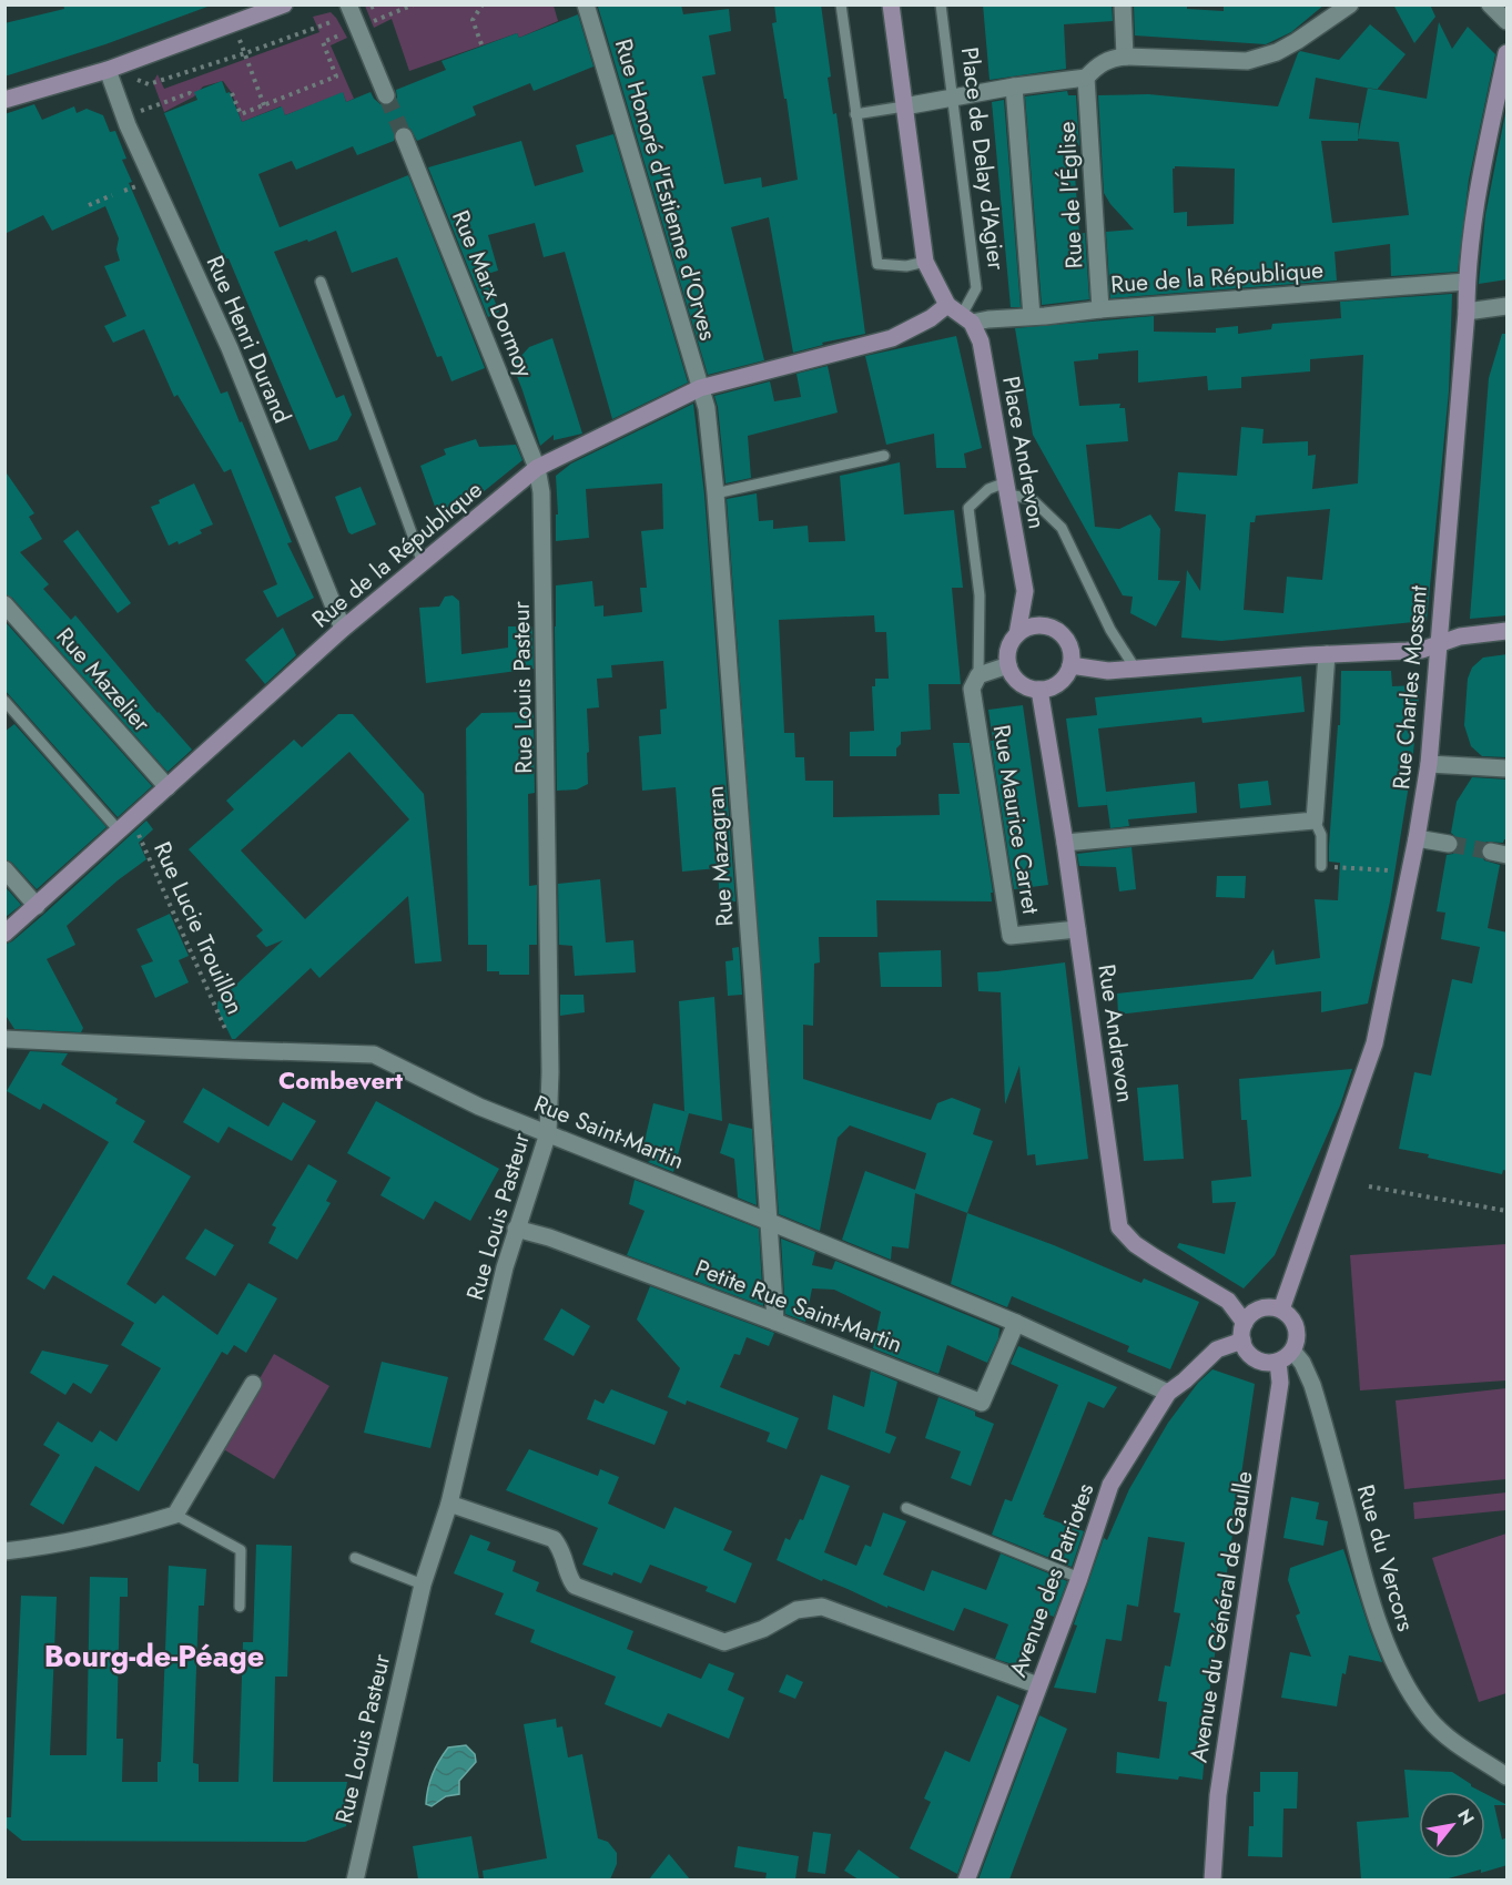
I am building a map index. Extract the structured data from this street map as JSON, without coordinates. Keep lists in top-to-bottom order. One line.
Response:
{"streets":{"street":["Rue Honoré d'Estienne d'Orves","Rue de l'Église","Rue de la République","Rue Marx Dormoy","Rue Henri Durand","Place Andrevon","Rue Mazelier","Rue Louis Pasteur","Rue Charles Mossant","Rue Maurice Carret","Rue Mazagran","Rue Andrevon","Rue Saint-Martin","Petite Rue Saint-Martin","Rue du Vercors","Avenue des Patriotes","Avenue du Général de Gaulle"],"lane":["Place de Delay d'Agier"],"path":["Rue Lucie Trouillon"]},"crossings":[["Place de Delay d'Agier","Rue de la République"],["Place de Delay d'Agier","Place Andrevon"],["Rue Honoré d'Estienne d'Orves","Rue de la République"],["Rue Honoré d'Estienne d'Orves","Rue Mazagran"],["Rue de l'Église","Rue de la République"],["Rue de la République","Rue Marx Dormoy"],["Rue de la République","Rue Henri Durand"],["Rue de la République","Place Andrevon"],["Rue de la République","Rue Mazelier"],["Rue de la République","Rue Louis Pasteur"],["Rue de la République","Rue Charles Mossant"],["Rue de la République","Rue Mazagran"],["Rue de la République","Rue Lucie Trouillon"],["Rue Marx Dormoy","Rue Louis Pasteur"],["Place Andrevon","Rue Andrevon"],["Rue Louis Pasteur","Rue Saint-Martin"],["Rue Louis Pasteur","Petite Rue Saint-Martin"],["Rue Charles Mossant","Rue Andrevon"],["Rue Charles Mossant","Rue du Vercors"],["Rue Charles Mossant","Avenue des Patriotes"],["Rue Charles Mossant","Avenue du Général de Gaulle"],["Rue Maurice Carret","Rue Andrevon"],["Rue Mazagran","Rue Saint-Martin"],["Rue Mazagran","Petite Rue Saint-Martin"],["Rue Lucie Trouillon","Rue Saint-Martin"],["Rue Andrevon","Rue du Vercors"],["Rue Andrevon","Avenue des Patriotes"],["Rue Andrevon","Avenue du Général de Gaulle"],["Rue Saint-Martin","Petite Rue Saint-Martin"],["Rue Saint-Martin","Avenue des Patriotes"],["Rue du Vercors","Avenue des Patriotes"],["Rue du Vercors","Avenue du Général de Gaulle"],["Avenue des Patriotes","Avenue du Général de Gaulle"]],"districts":["Combevert","Bourg-de-Péage"],"north":"top right"}
